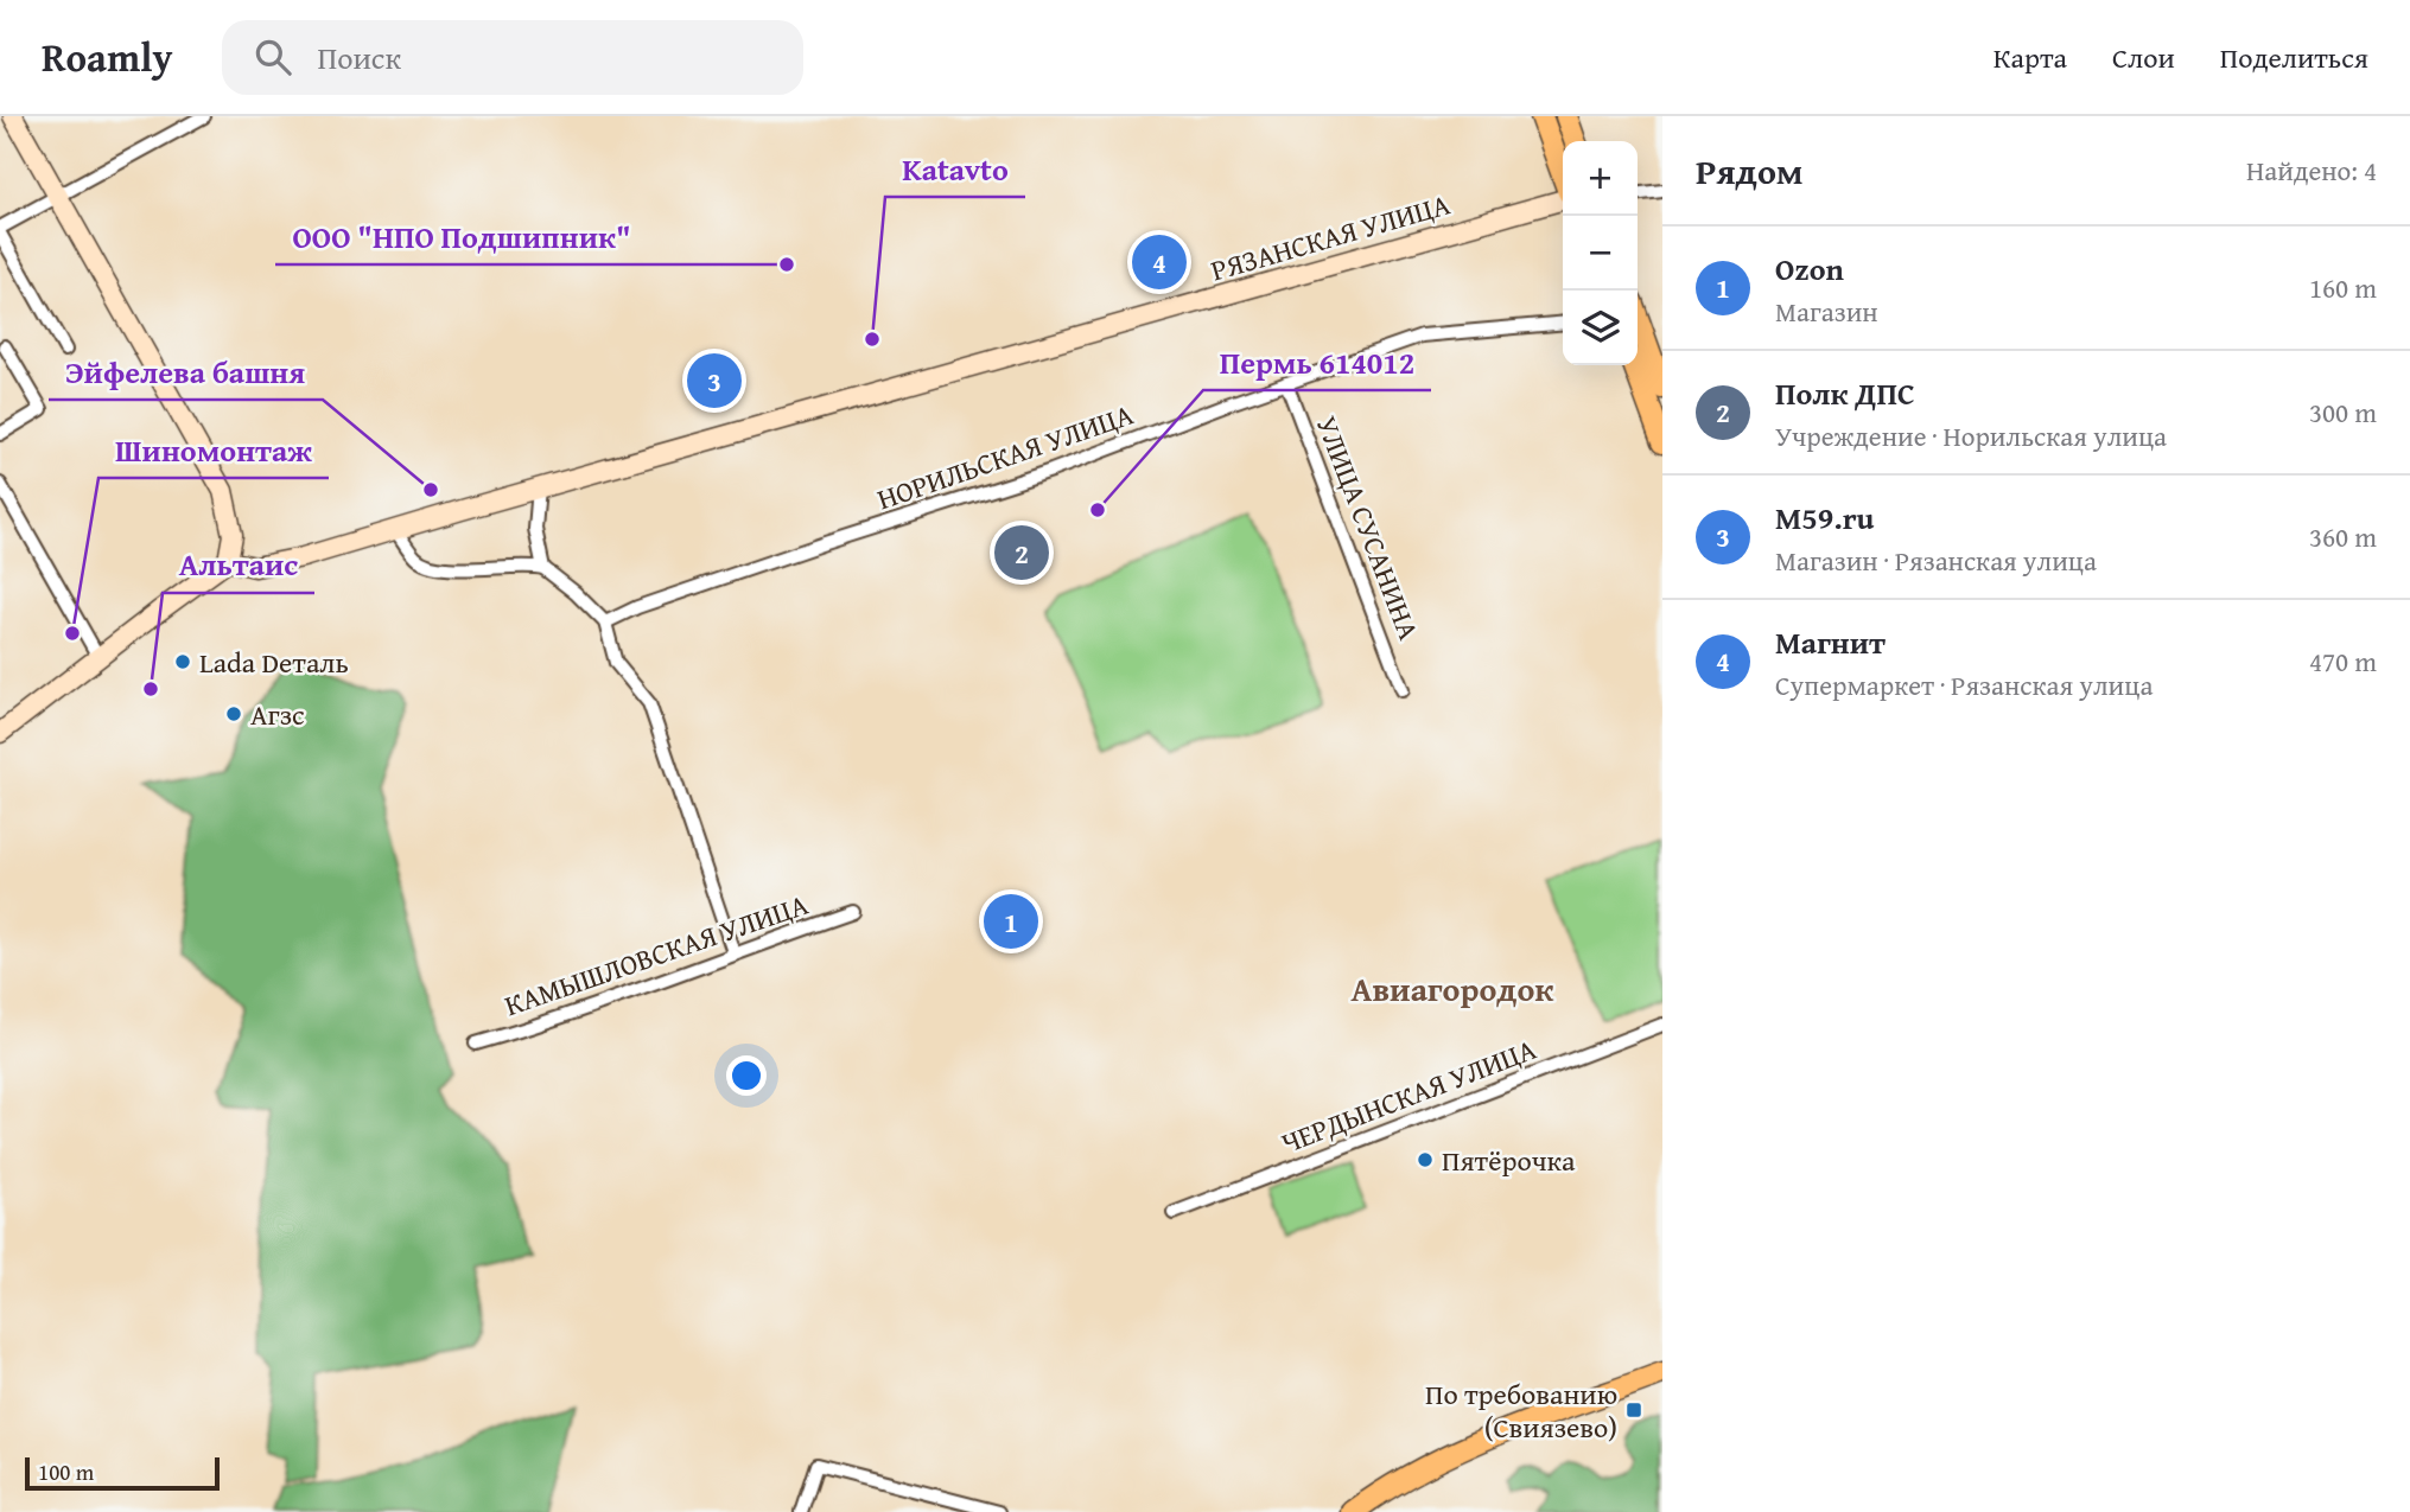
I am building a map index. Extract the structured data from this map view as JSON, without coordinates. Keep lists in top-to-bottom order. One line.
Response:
{"streets":{"street":["РЯЗАНСКАЯ УЛИЦА","НОРИЛЬСКАЯ УЛИЦА","УЛИЦА СУСАНИНА","КАМЫШЛОВСКАЯ УЛИЦА","ЧЕРДЫНСКАЯ УЛИЦА"]},"crossings":[["НОРИЛЬСКАЯ УЛИЦА","УЛИЦА СУСАНИНА"]],"districts":["Авиагородок"],"places":{"other":["ООО \"НПО Подшипник\"","Katavto","Эйфелева башня","Пермь 614012","Шиномонтаж","Lada Dеталь","Альтаис","Агзс","Пятёрочка"],"transit":["По требованию (Свиязево)"]},"scale_bar":"100 m","page":{"header":"Roamly","search":"Поиск","nav":["Карта","Слои","Поделиться"],"heading":["Рядом","Найдено: 4"],"map_buttons":["+","−"],"list":[{"mark":"1","name":"Ozon","note":"Магазин","value":"160 m"},{"mark":"2","name":"Полк ДПС","note":"Учреждение · Норильская улица","value":"300 m"},{"mark":"3","name":"M59.ru","note":"Магазин · Рязанская улица","value":"360 m"},{"mark":"4","name":"Магнит","note":"Супермаркет · Рязанская улица","value":"470 m"}],"pins":["4","3","2","1"],"scale":"100 m"}}
